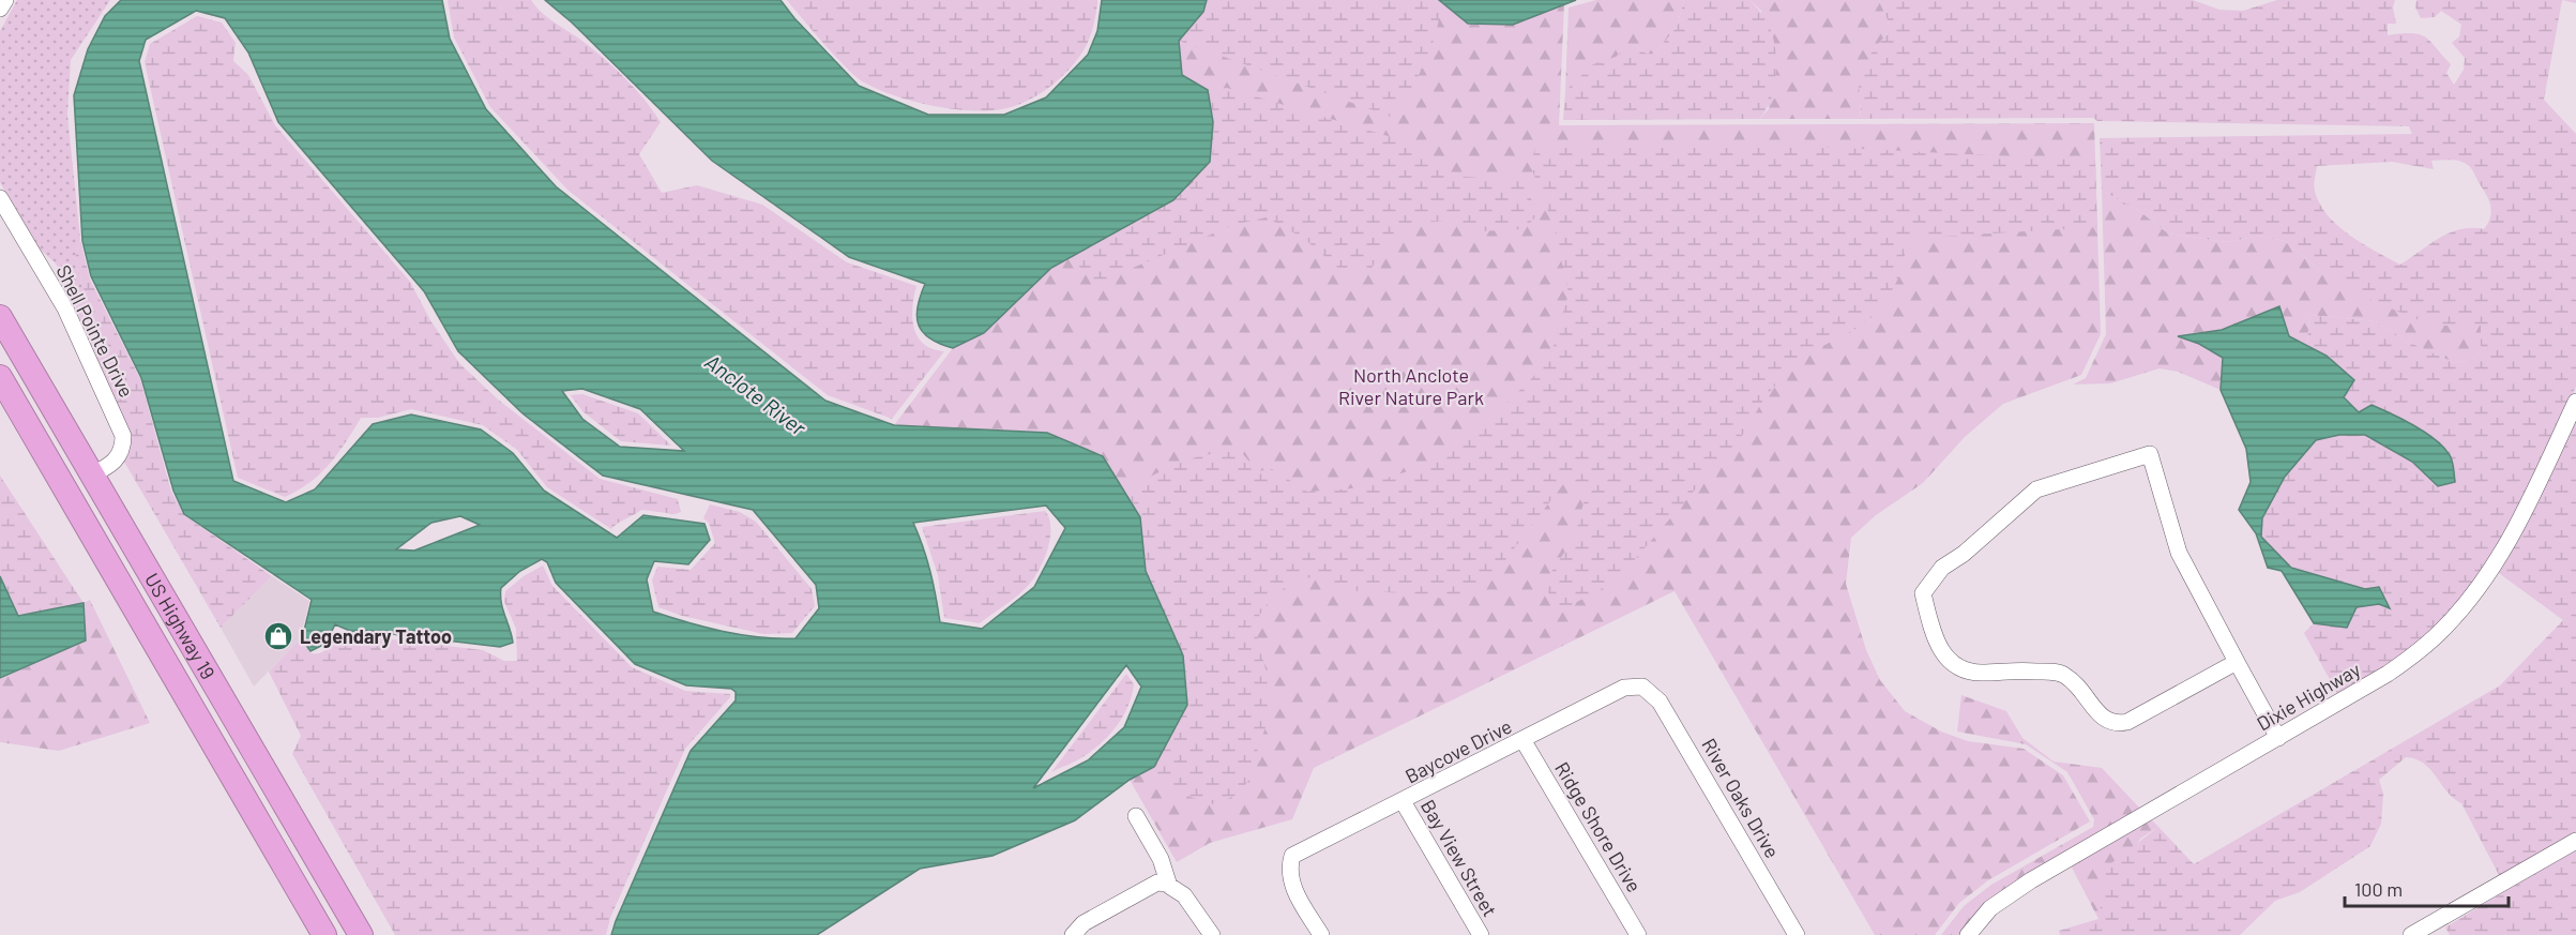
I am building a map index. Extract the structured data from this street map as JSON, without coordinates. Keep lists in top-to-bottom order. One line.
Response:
{"streets":{"highway":["US Highway 19"],"street":["Shell Pointe Drive","Dixie Highway","Baycove Drive","River Oaks Drive","Ridge Shore Drive","Bay View Street"]},"crossings":[["Shell Pointe Drive","US Highway 19"],["Baycove Drive","River Oaks Drive"],["Baycove Drive","Ridge Shore Drive"],["Baycove Drive","Bay View Street"]],"water":["Anclote River"],"parks":["North Anclote River Nature Park"],"places":{"shop":["Legendary Tattoo"]},"scale_bar":"100 m"}
